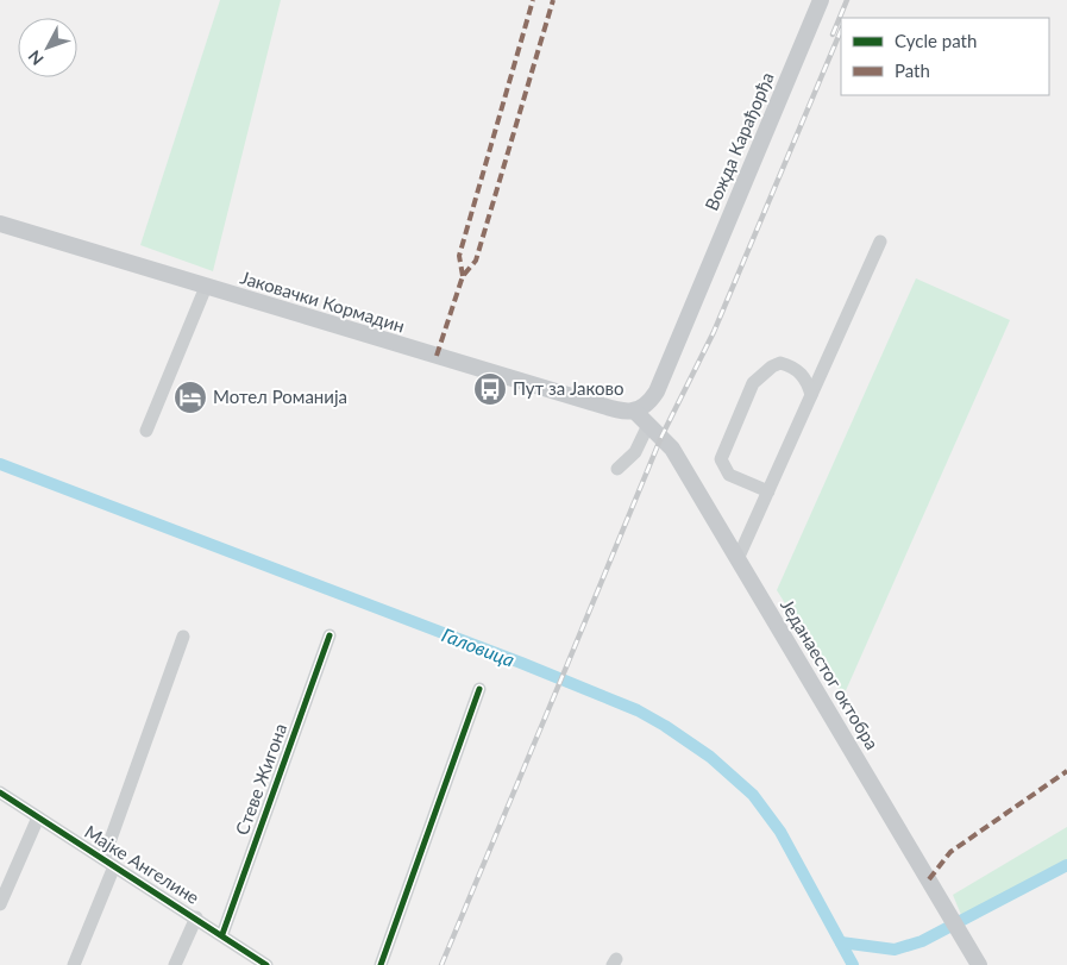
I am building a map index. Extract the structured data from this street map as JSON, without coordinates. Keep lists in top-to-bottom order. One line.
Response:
{"streets":{"main road":["Вожда Карађорђа","Јаковачки Кормадин","Једанаестог октобра"],"street":["Стеве Жигона","Мајке Ангелине"]},"crossings":[["Вожда Карађорђа","Јаковачки Кормадин"],["Вожда Карађорђа","Једанаестог октобра"],["Јаковачки Кормадин","Једанаестог октобра"],["Стеве Жигона","Мајке Ангелине"]],"water":["Галовица"],"places":{"bus stop":["Пут за Јаково"],"hotel":["Мотел Романија"]},"legend":["Cycle path","Path"],"north":"bottom left"}
